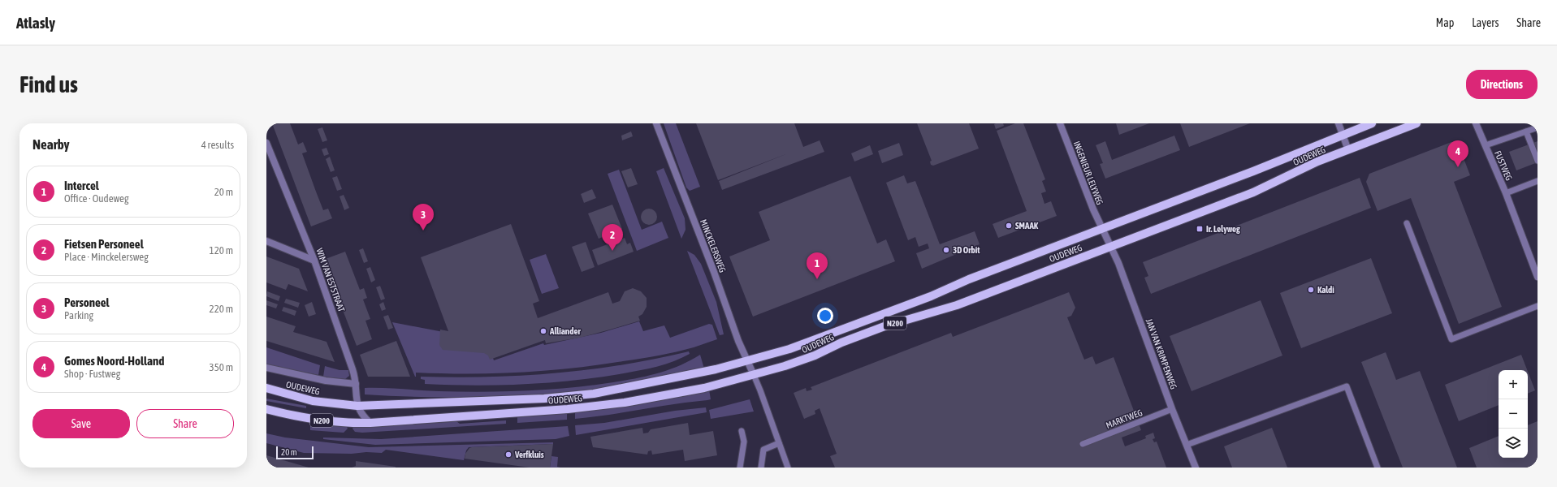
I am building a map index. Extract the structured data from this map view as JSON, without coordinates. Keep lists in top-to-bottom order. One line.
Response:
{"streets":{"main road":["OUDEWEG","N200"],"street":["FUSTWEG","INGENIEUR LELYWEG","MINCKELERSWEG","WIM VAN ESTSTRAAT","JAN VAN KRIMPENWEG"],"lane":["MARKTWEG"]},"crossings":[["OUDEWEG","INGENIEUR LELYWEG"],["OUDEWEG","MINCKELERSWEG"],["OUDEWEG","WIM VAN ESTSTRAAT"],["OUDEWEG","JAN VAN KRIMPENWEG"],["INGENIEUR LELYWEG","JAN VAN KRIMPENWEG"],["JAN VAN KRIMPENWEG","MARKTWEG"]],"places":{"other":["SMAAK","3D Orbit","Kaldi","Alliander","Verfkluis"],"transit":["Ir. Lelyweg"]},"scale_bar":"20 m","page":{"header":"Atlasly","nav":["Map","Layers","Share"],"buttons":["Directions",["Save","Share"]],"title":"Find us","heading":["Nearby","4 results"],"pins":["4","3","2","1"],"list":[{"mark":"1","name":"Intercel","note":"Office · Oudeweg","value":"20 m"},{"mark":"2","name":"Fietsen Personeel","note":"Place · Minckelersweg","value":"120 m"},{"mark":"3","name":"Personeel","note":"Parking","value":"220 m"},{"mark":"4","name":"Gomes Noord-Holland","note":"Shop · Fustweg","value":"350 m"}],"map_buttons":["+","−"],"scale":"20 m"}}
